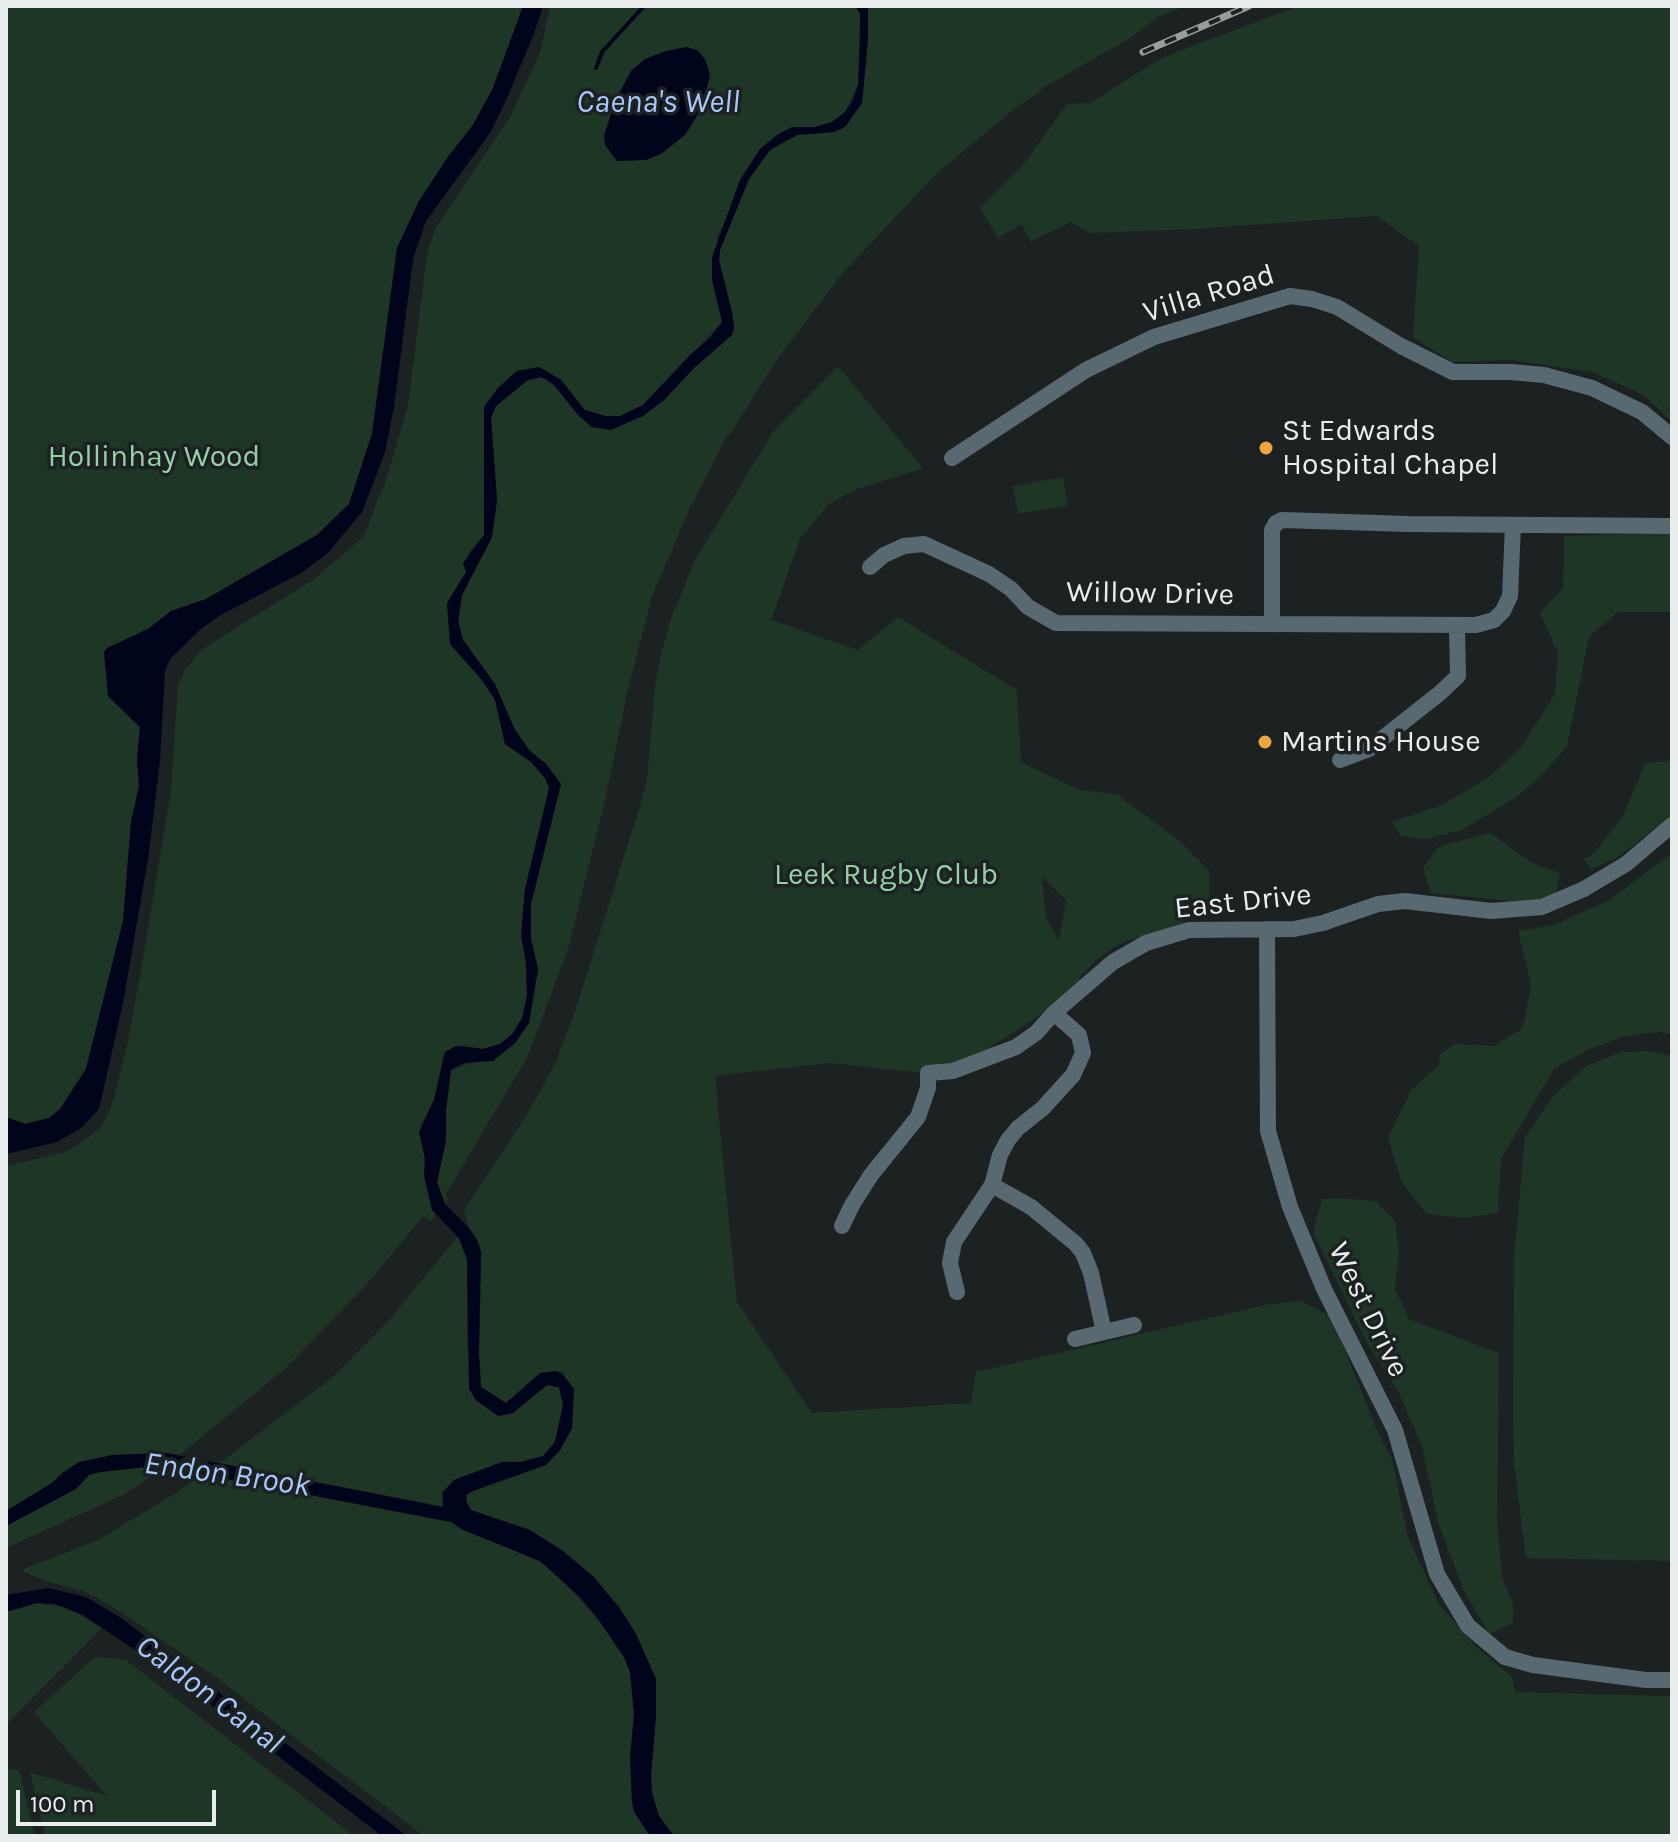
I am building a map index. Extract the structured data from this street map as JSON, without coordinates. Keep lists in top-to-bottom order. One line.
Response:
{"streets":{"street":["Villa Road","Willow Drive","East Drive","West Drive"]},"crossings":[["East Drive","West Drive"]],"water":["Caena's Well","Endon Brook","Caldon Canal"],"parks":["Hollinhay Wood","Leek Rugby Club"],"places":["St Edwards Hospital Chapel","Martins House"],"scale_bar":"100 m"}
